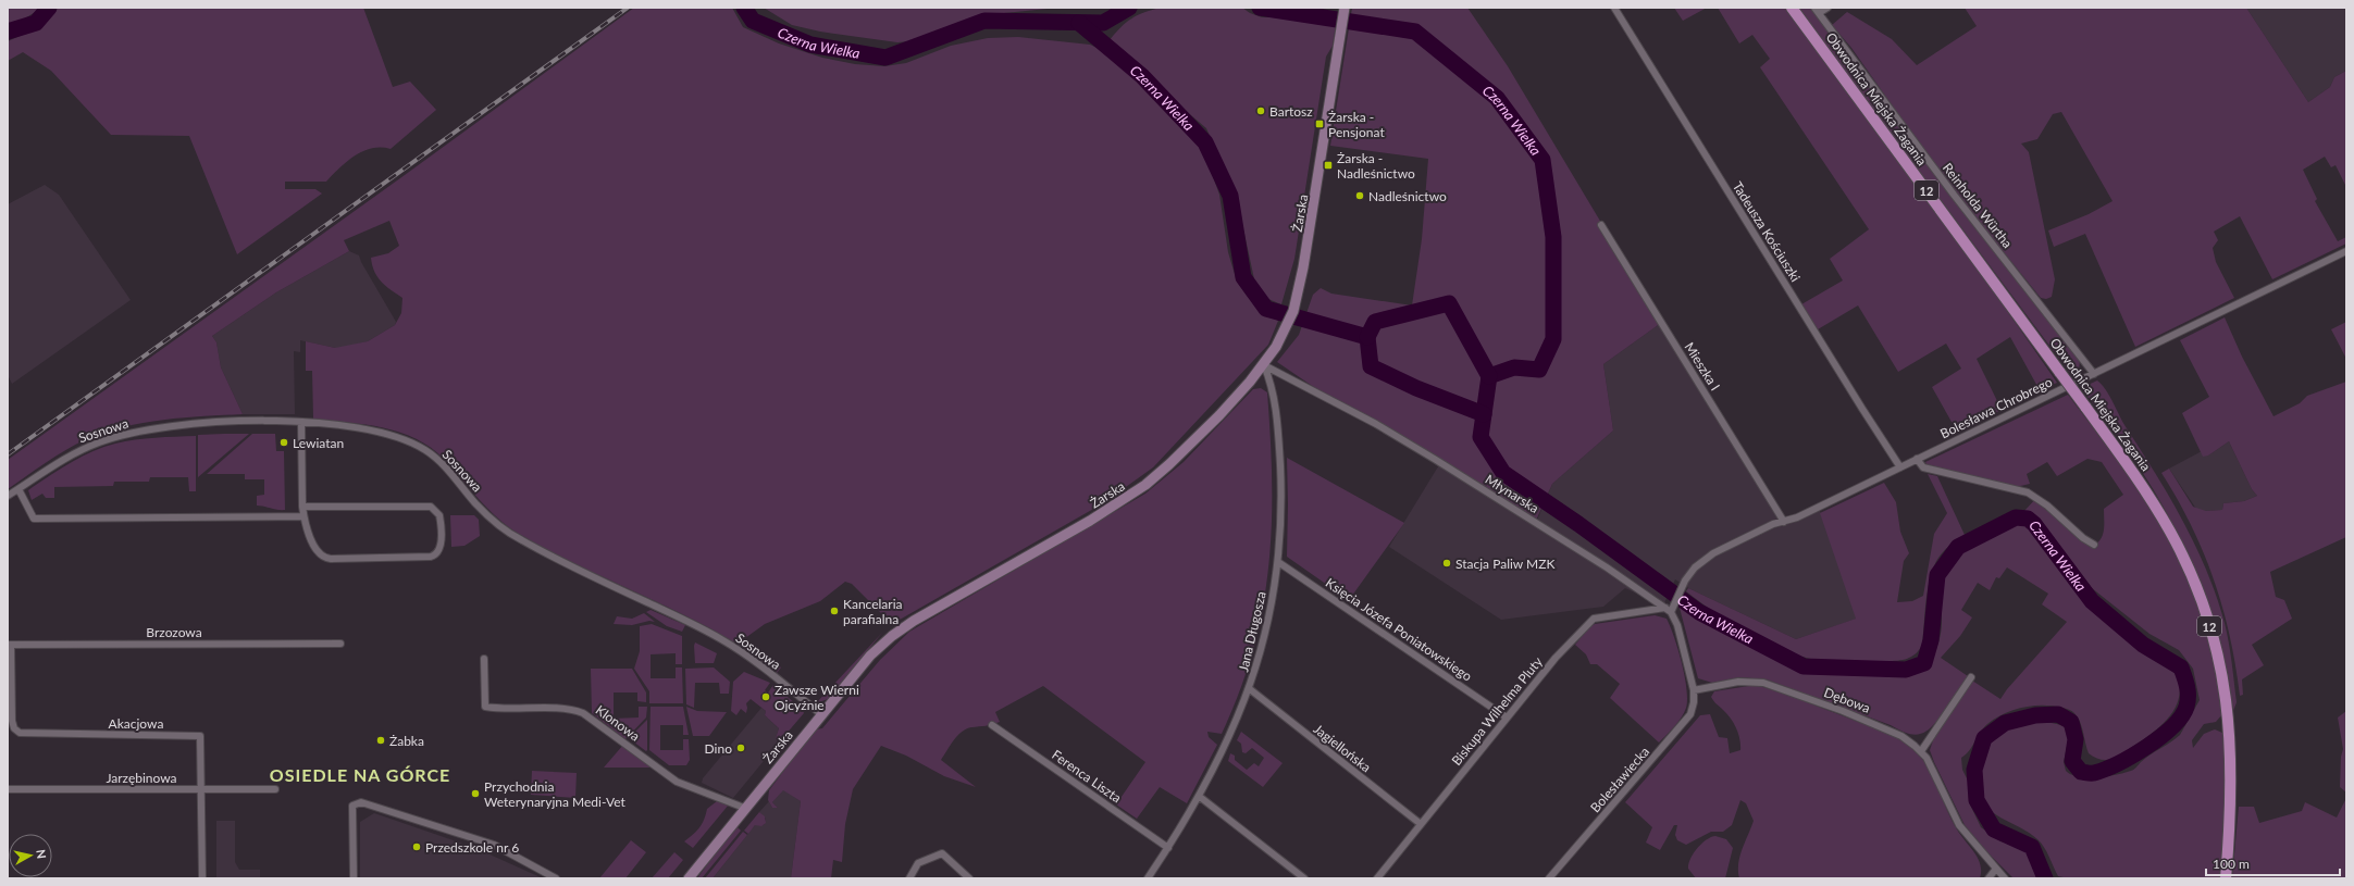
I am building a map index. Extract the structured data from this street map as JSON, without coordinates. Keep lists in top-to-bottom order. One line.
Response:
{"streets":{"main road":["Obwodnica Miejska Żagania","12"],"street":["Reinholda Würtha","Żarska","Tadeusza Kościuszki","Mieszka I","Bolesława Chrobrego","Sosnowa","Młynarska","Księcia Józefa Poniatowskiego","Brzozowa","Jana Długosza","Dębowa","Biskupa Wilhelma Pluty","Akacjowa","Klonowa","Jagiellońska","Ferenca Liszta","Jarzębinowa","Bolesławiecka"]},"crossings":[["Reinholda Würtha","Bolesława Chrobrego"],["Żarska","Sosnowa"],["Żarska","Młynarska"],["Żarska","Jana Długosza"],["Żarska","Klonowa"],["Tadeusza Kościuszki","Bolesława Chrobrego"],["Mieszka I","Bolesława Chrobrego"],["Bolesława Chrobrego","Młynarska"],["Bolesława Chrobrego","Biskupa Wilhelma Pluty"],["Młynarska","Jana Długosza"],["Młynarska","Biskupa Wilhelma Pluty"],["Księcia Józefa Poniatowskiego","Jana Długosza"],["Księcia Józefa Poniatowskiego","Biskupa Wilhelma Pluty"],["Brzozowa","Akacjowa"],["Jana Długosza","Jagiellońska"],["Jana Długosza","Ferenca Liszta"],["Dębowa","Bolesławiecka"],["Biskupa Wilhelma Pluty","Jagiellońska"],["Akacjowa","Jarzębinowa"]],"districts":["OSIEDLE NA GÓRCE"],"water":["Czerna Wielka"],"places":{"other":["Bartosz","Nadleśnictwo","Lewiatan","Stacja Paliw MZK","Kancelaria parafialna","Zawsze Wierni Ojcyźnie","Żabka","Dino","Przychodnia Weterynaryjna Medi-Vet","Przedszkole nr 6"],"transit":["Żarska - Pensjonat","Żarska - Nadleśnictwo"]},"scale_bar":"100 m","north":"right"}
